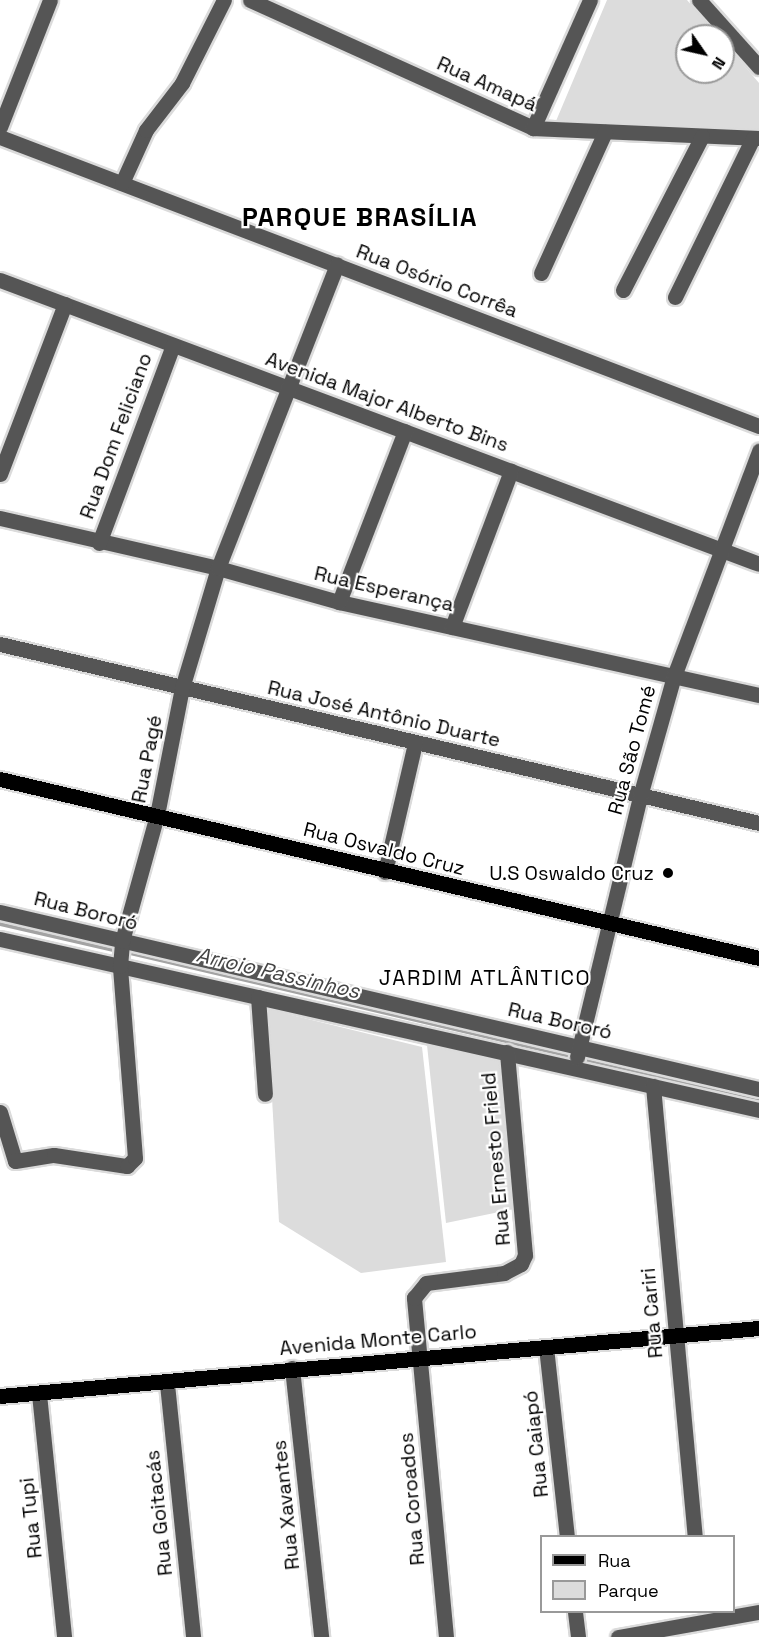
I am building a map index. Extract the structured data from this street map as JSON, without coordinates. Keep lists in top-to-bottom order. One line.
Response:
{"streets":{"main road":["Rua Osvaldo Cruz","Avenida Monte Carlo"],"street":["Rua Amapá","Rua Osório Corrêa","Avenida Major Alberto Bins","Rua Dom Feliciano","Rua Esperança","Rua José Antônio Duarte","Rua São Tomé","Rua Pagé","Rua Bororó","Rua Ernesto Frield","Rua Cariri","Rua Caiapó","Rua Coroados","Rua Xavantes","Rua Goitacás","Rua Tupi"]},"crossings":[["Rua Osório Corrêa","Rua Pagé"],["Avenida Major Alberto Bins","Rua Dom Feliciano"],["Avenida Major Alberto Bins","Rua São Tomé"],["Avenida Major Alberto Bins","Rua Pagé"],["Rua Dom Feliciano","Rua Esperança"],["Rua Esperança","Rua São Tomé"],["Rua Esperança","Rua Pagé"],["Rua José Antônio Duarte","Rua São Tomé"],["Rua José Antônio Duarte","Rua Pagé"],["Rua São Tomé","Rua Osvaldo Cruz"],["Rua São Tomé","Rua Bororó"],["Rua Pagé","Rua Osvaldo Cruz"],["Rua Pagé","Rua Bororó"],["Rua Ernesto Frield","Avenida Monte Carlo"],["Rua Ernesto Frield","Rua Coroados"],["Rua Cariri","Avenida Monte Carlo"],["Avenida Monte Carlo","Rua Caiapó"],["Avenida Monte Carlo","Rua Coroados"],["Avenida Monte Carlo","Rua Xavantes"],["Avenida Monte Carlo","Rua Goitacás"],["Avenida Monte Carlo","Rua Tupi"]],"districts":["PARQUE BRASÍLIA","JARDIM ATLÂNTICO"],"water":["Arroio Passinhos"],"places":["U.S Oswaldo Cruz"],"legend":["Rua","Parque"],"north":"bottom right"}
